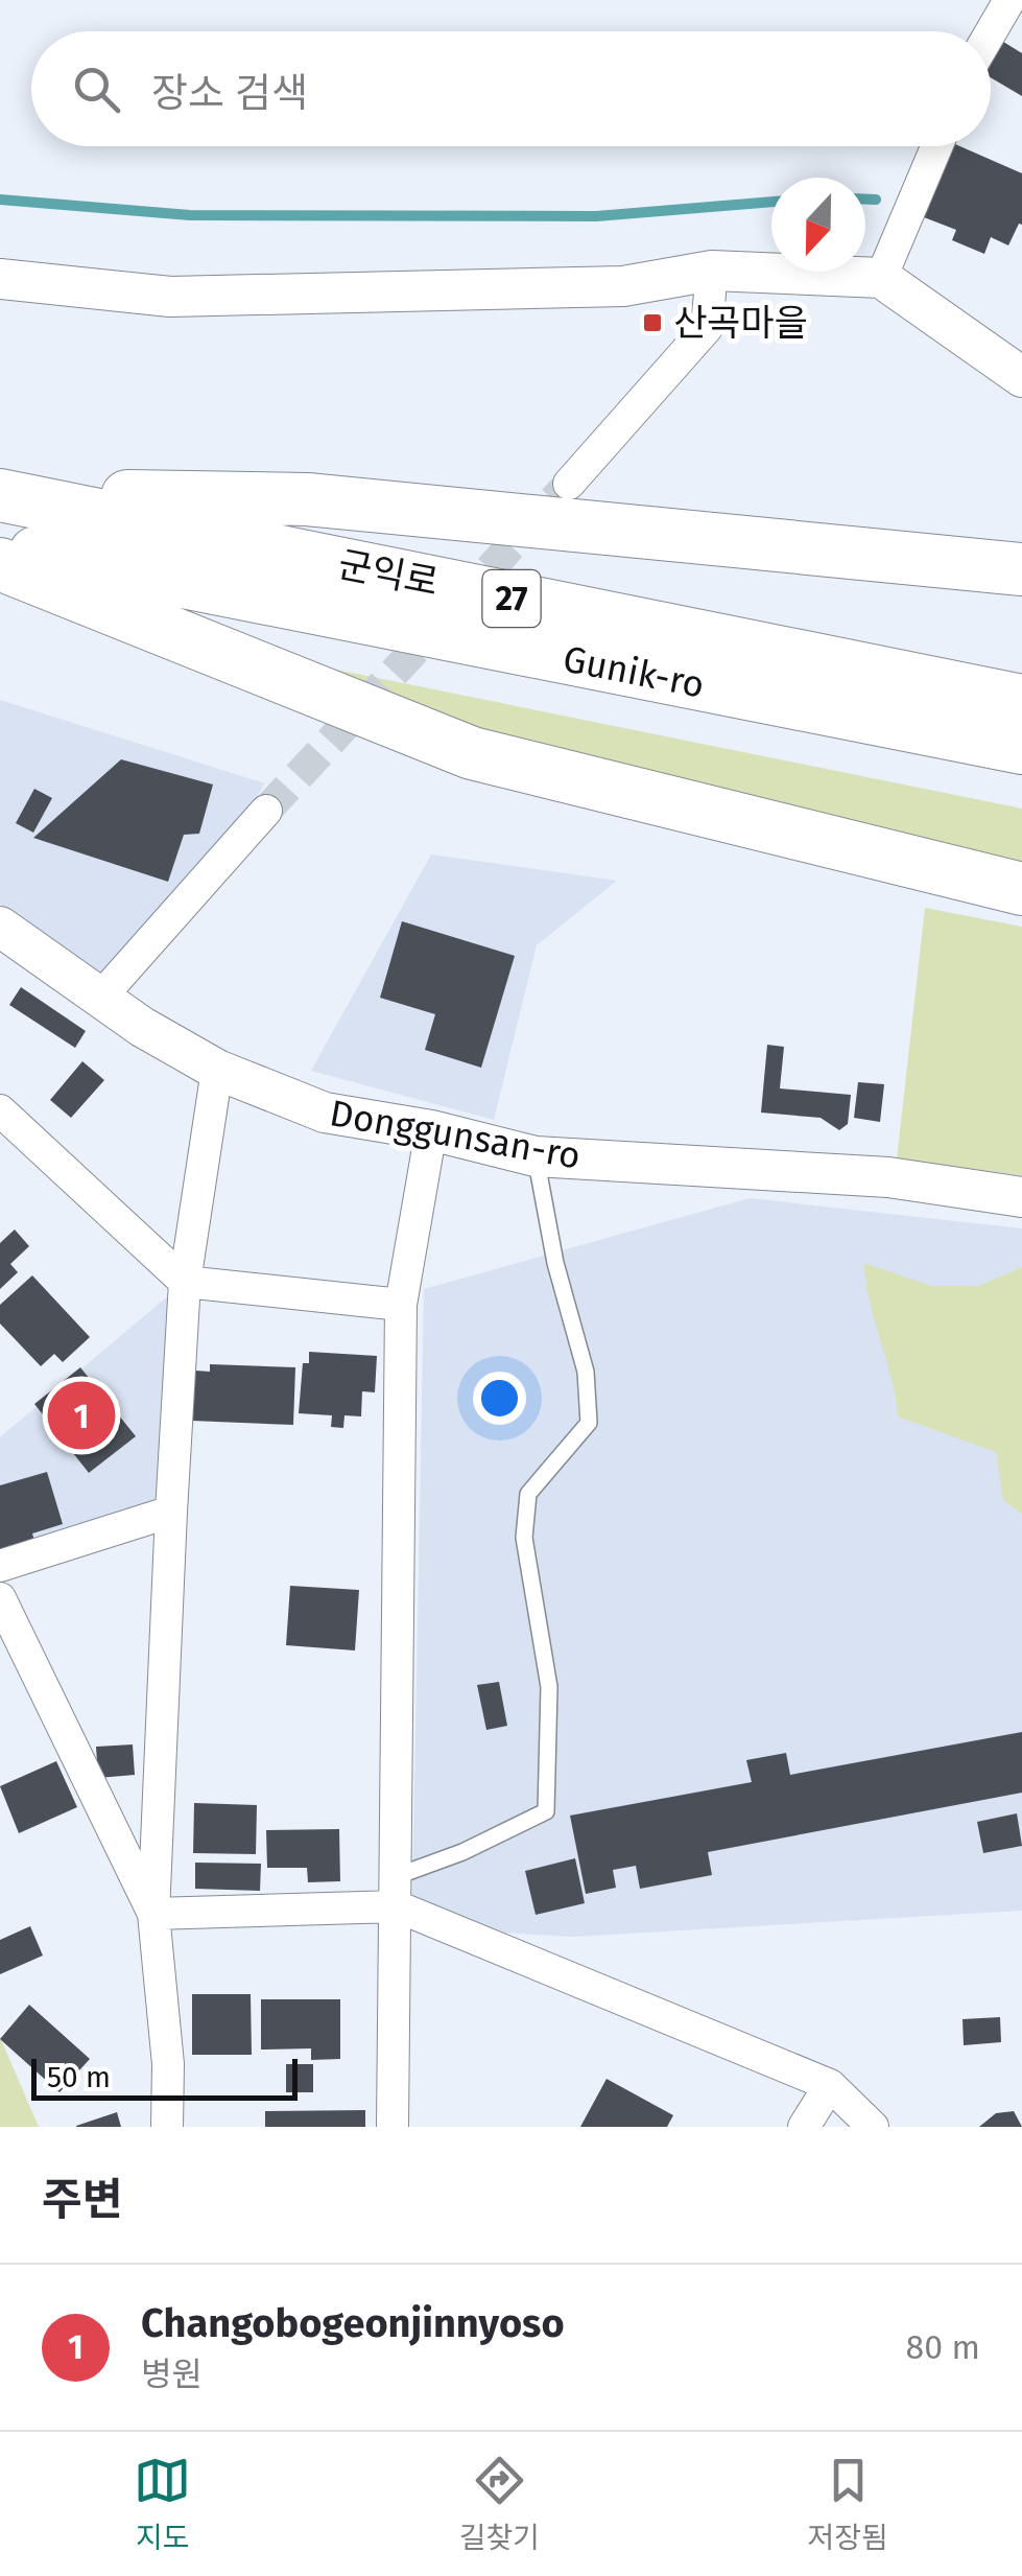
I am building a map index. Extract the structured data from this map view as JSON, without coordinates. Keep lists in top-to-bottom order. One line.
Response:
{"streets":{"highway":["군익로","27","Gunik-ro"],"street":["Donggunsan-ro"]},"places":{"transit":["산곡마을"]},"scale_bar":"50 m","north":"bottom","page":{"search":"장소 검색","pins":"1","scale":"50 m","heading":"주변","list":[{"mark":"1","name":"Changobogeonjinnyoso","note":"병원","value":"80 m"}],"nav":["지도","길찾기","저장됨"]}}
